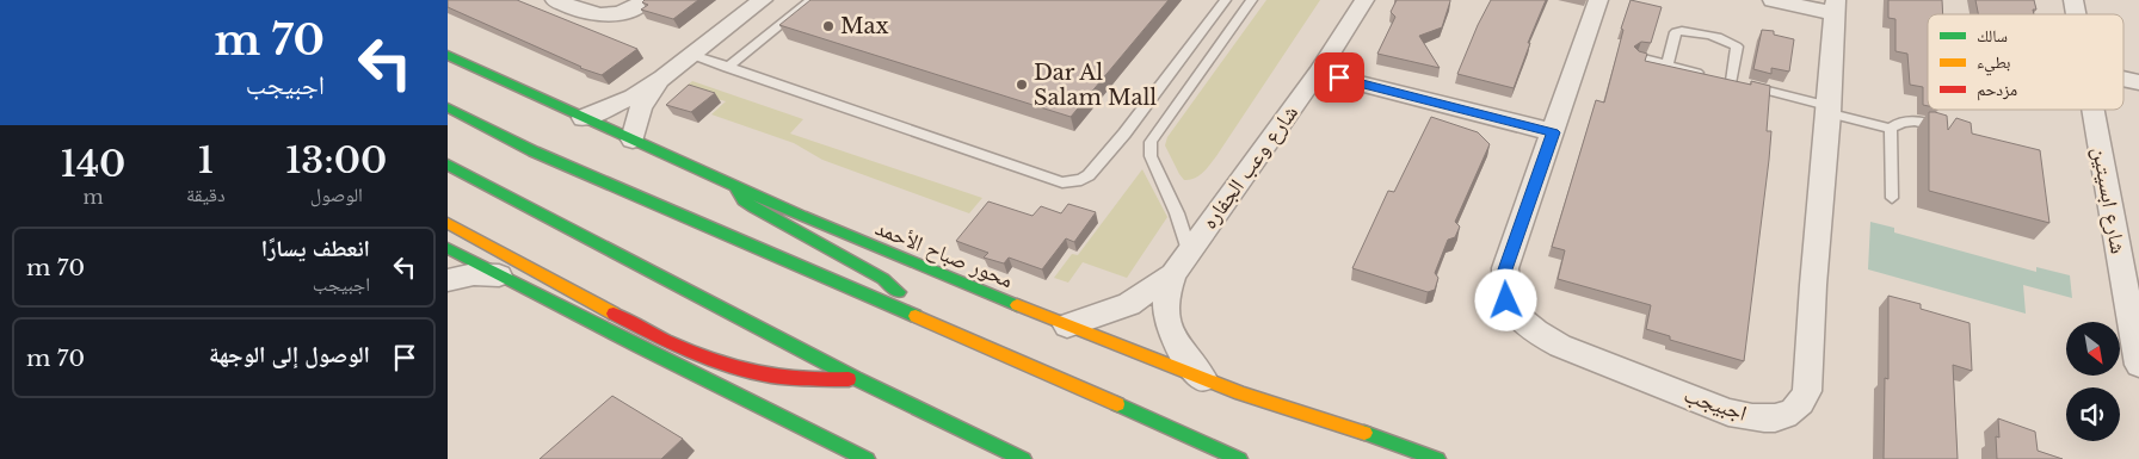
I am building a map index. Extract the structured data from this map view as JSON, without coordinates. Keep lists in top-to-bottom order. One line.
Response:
{"streets":{"main road":["محور صباح الأحمد"],"street":["شارع وعب الجفاره","شارع ابسيتين","اجبيجب"]},"crossings":[["شارع وعب الجفاره","محور صباح الأحمد"]],"places":["Max","Dar Al Salam Mall"],"legend":["سالك","بطيء","مزدحم"],"north":"bottom right","page":{"turn":["70 m","اجبيجب"],"eta":["13:00","الوصول","1","دقيقة","140","m"],"list":[{"name":"انعطف يسارًا","note":"اجبيجب","value":"70 m"},{"name":"الوصول إلى الوجهة","value":"70 m"}]}}
